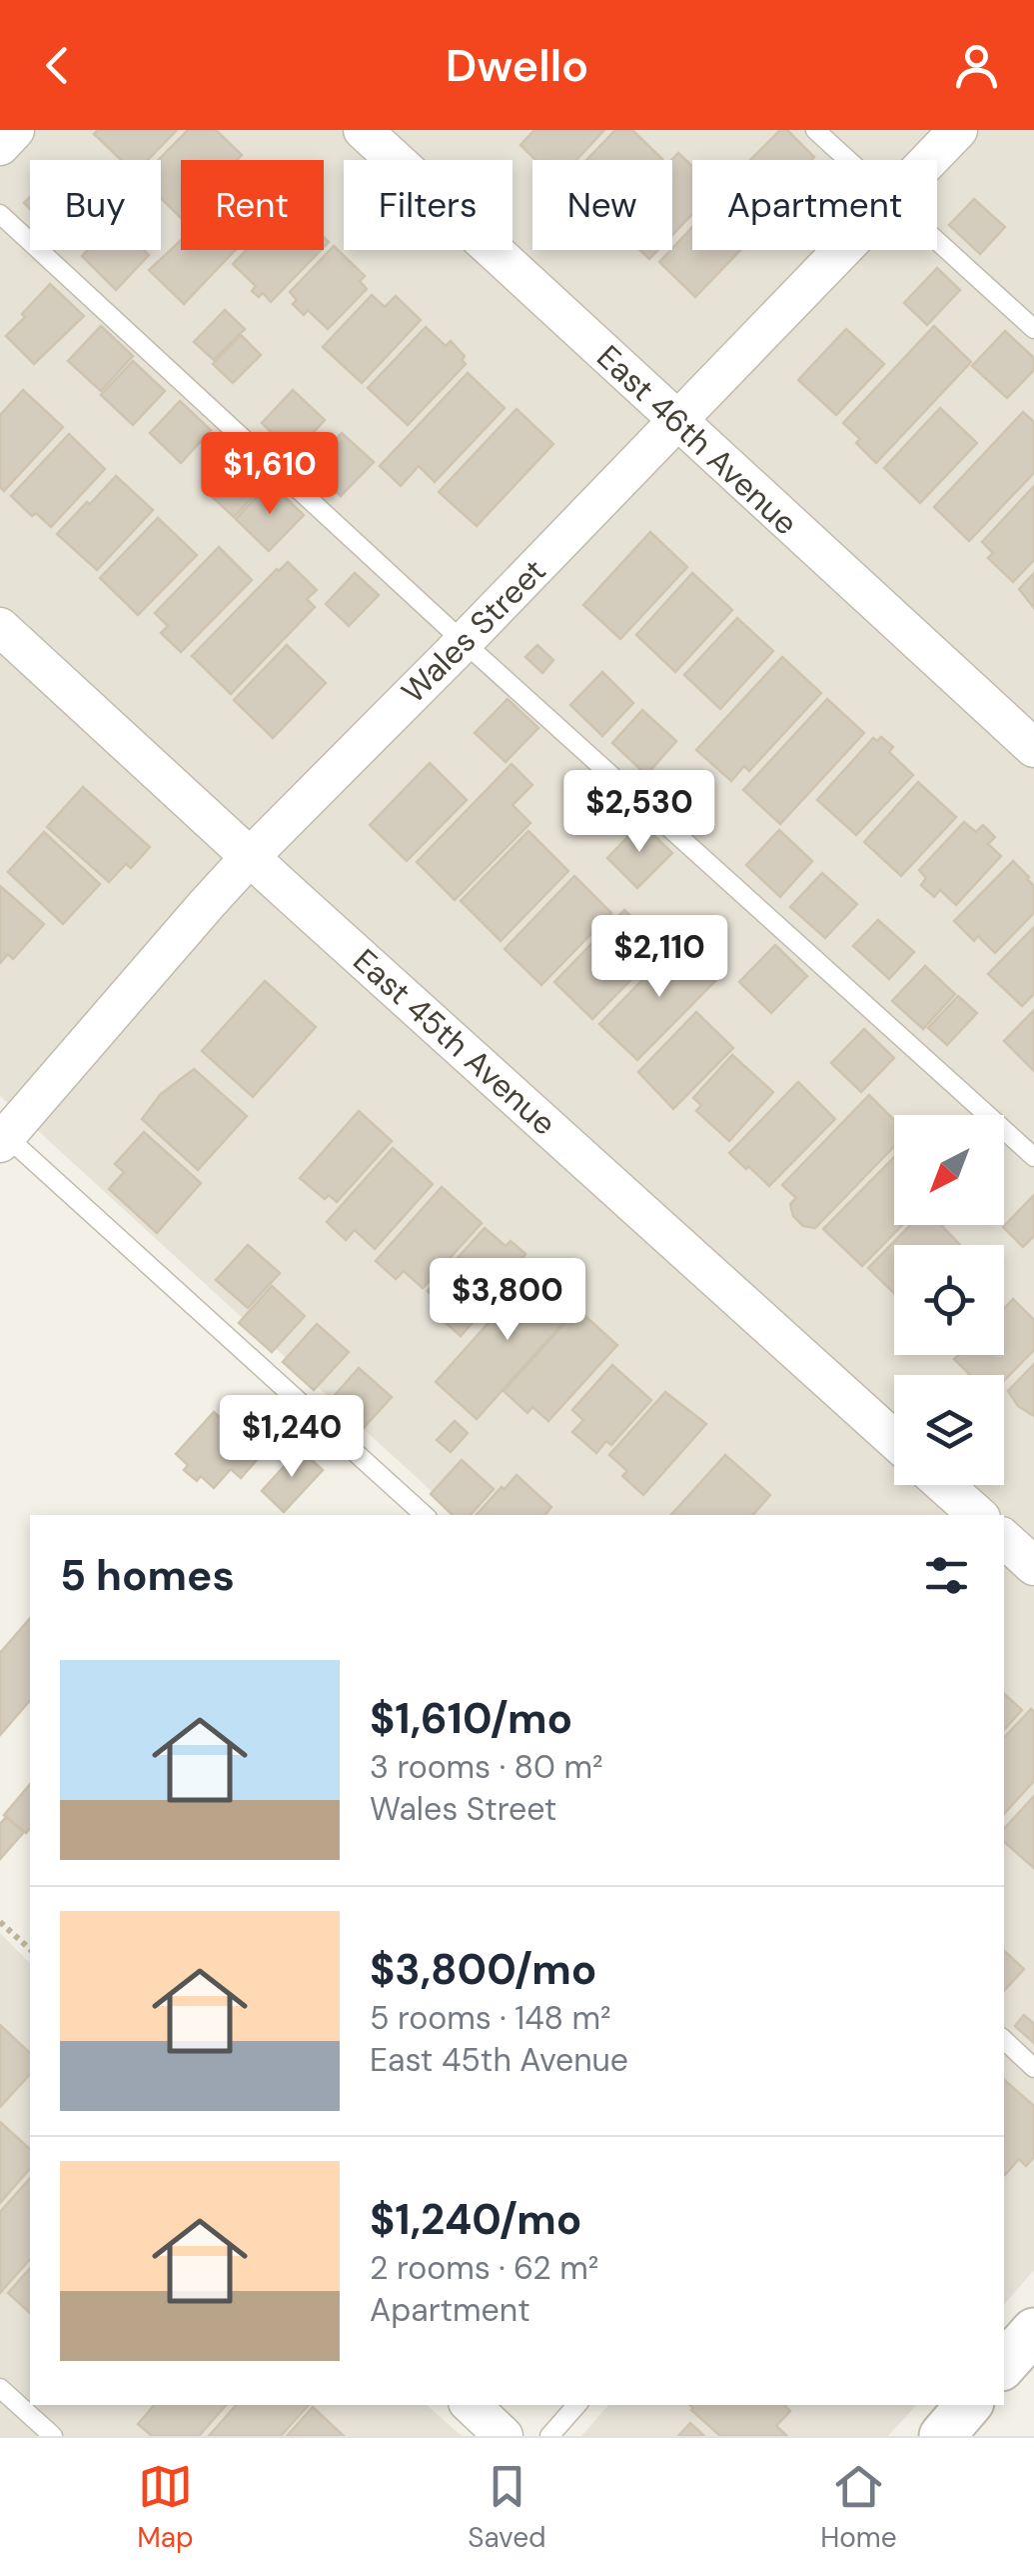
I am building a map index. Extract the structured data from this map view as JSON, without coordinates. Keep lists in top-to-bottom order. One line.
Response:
{"streets":{"street":["East 46th Avenue","Wales Street","East 45th Avenue"]},"crossings":[["East 46th Avenue","Wales Street"],["Wales Street","East 45th Avenue"]],"north":"bottom left","page":{"header":"Dwello","chip":["Buy","Rent","Filters","New","Apartment"],"price":["$1,610","$2,530","$2,110","$3,800","$1,240"],"heading":"5 homes","list":[{"name":"$1,610/mo","note":"3 rooms · 80 m² · Wales Street"},{"name":"$3,800/mo","note":"5 rooms · 148 m² · East 45th Avenue"},{"name":"$1,240/mo","note":"2 rooms · 62 m² · Apartment"}],"tabs":["Map","Saved","Home"]}}
